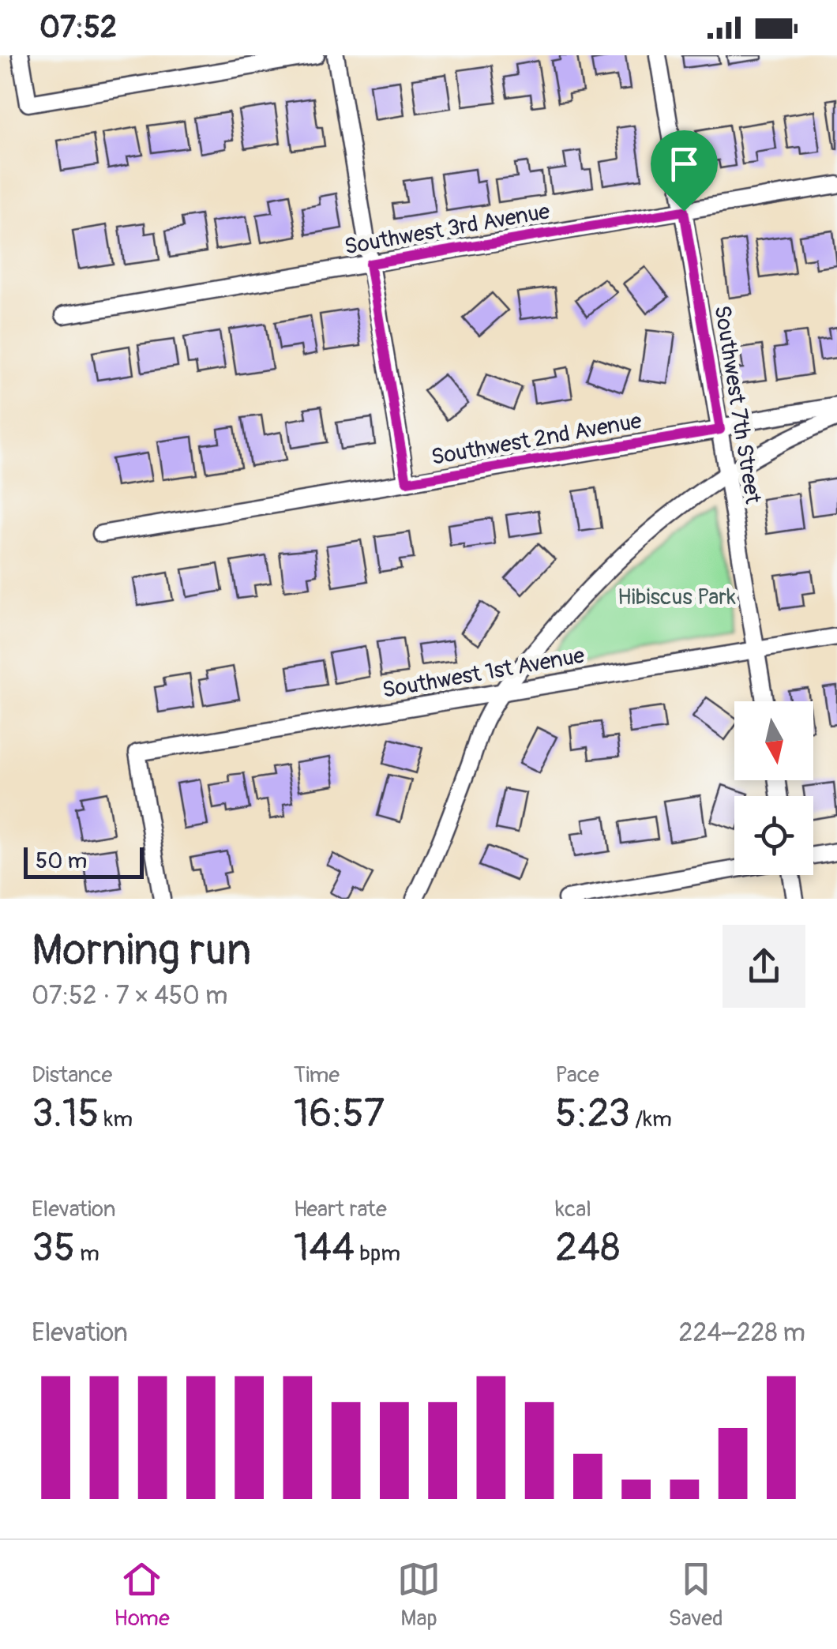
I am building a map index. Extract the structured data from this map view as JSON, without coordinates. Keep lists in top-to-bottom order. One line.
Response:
{"streets":{"street":["Southwest 3rd Avenue","Southwest 7th Street","Southwest 2nd Avenue","Southwest 1st Avenue"]},"crossings":[["Southwest 3rd Avenue","Southwest 7th Street"],["Southwest 7th Street","Southwest 2nd Avenue"],["Southwest 7th Street","Southwest 1st Avenue"]],"parks":["Hibiscus Park"],"scale_bar":"50 m","north":"bottom","page":{"status":"07:52","scale":"50 m","heading":["Morning run","07:52 · 7 × 450 m"],"stats":[["Distance","3.15 km"],["Time","16:57"],["Pace","5:23 /km"],["Elevation","35 m"],["Heart rate","144 bpm"],["kcal","248"]],"chart":["Elevation","224–228 m"],"tabs":["Home","Map","Saved"]}}
